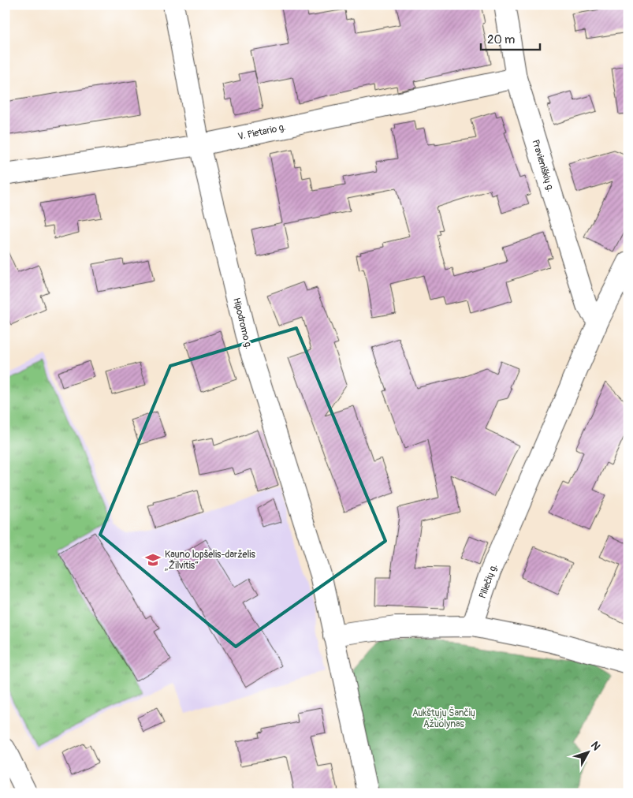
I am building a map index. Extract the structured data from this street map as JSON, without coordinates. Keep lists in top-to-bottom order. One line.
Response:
{"streets":{"street":["V. Pietario g.","Pravieniškių g.","Hipodromo g.","Piliečių g."]},"crossings":[["V. Pietario g.","Pravieniškių g."],["V. Pietario g.","Hipodromo g."],["Pravieniškių g.","Piliečių g."]],"parks":["Aukštųjų Šančių Ąžuolynas"],"places":{"school or university":["Kauno lopšelis-darželis „Žilvitis“"]},"scale_bar":"20 m","north":"top right"}
